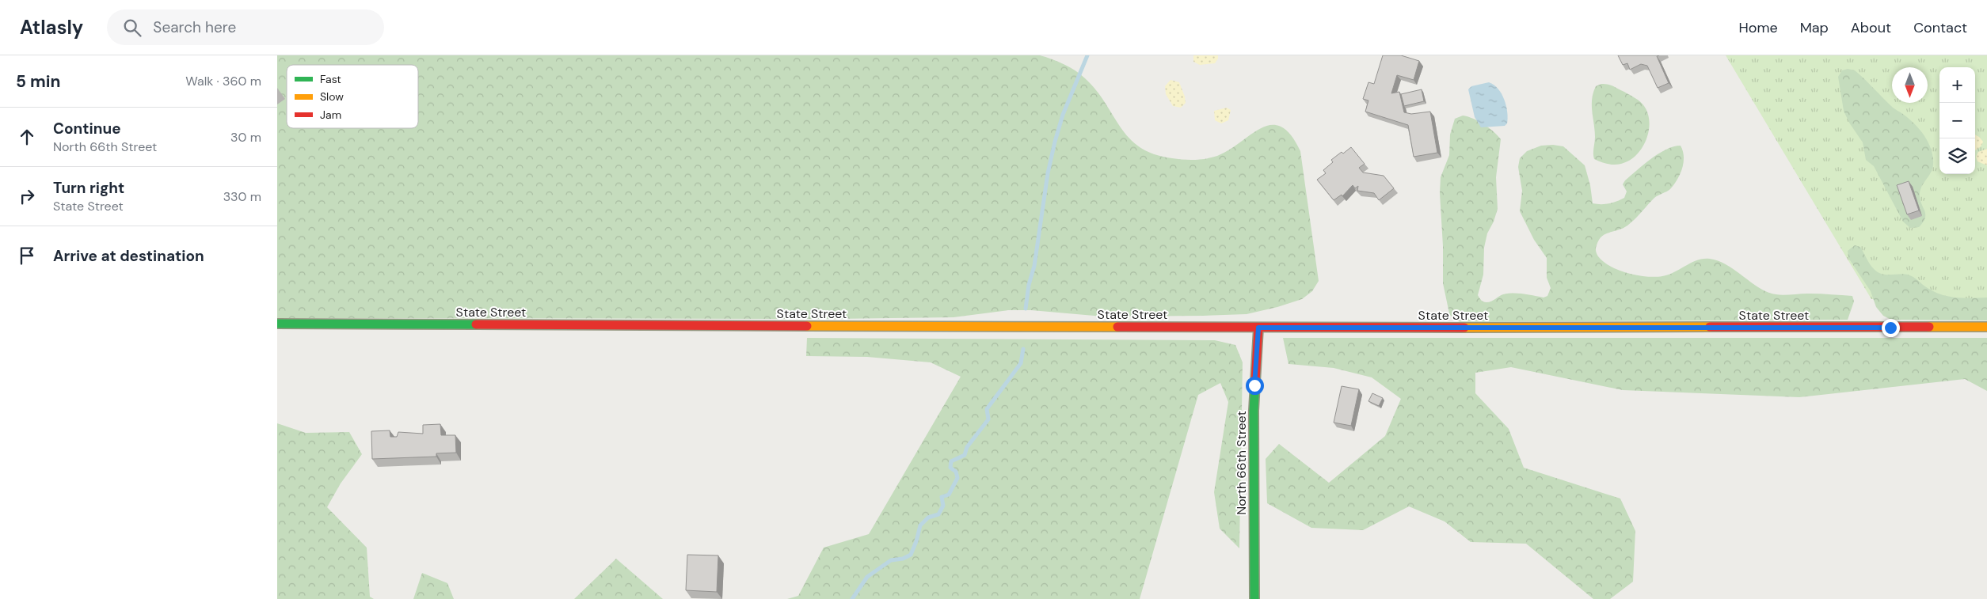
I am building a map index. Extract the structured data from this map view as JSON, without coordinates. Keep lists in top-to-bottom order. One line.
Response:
{"streets":{"street":["State Street","North 66th Street"]},"crossings":[["State Street","North 66th Street"]],"legend":["Fast","Slow","Jam"],"north":"bottom","page":{"header":"Atlasly","search":"Search here","nav":["Home","Map","About","Contact"],"heading":["5 min","Walk · 360 m"],"map_buttons":["+","−"],"list":[["Continue","North 66th Street","30 m"],["Turn right","State Street","330 m"],"Arrive at destination"]}}
